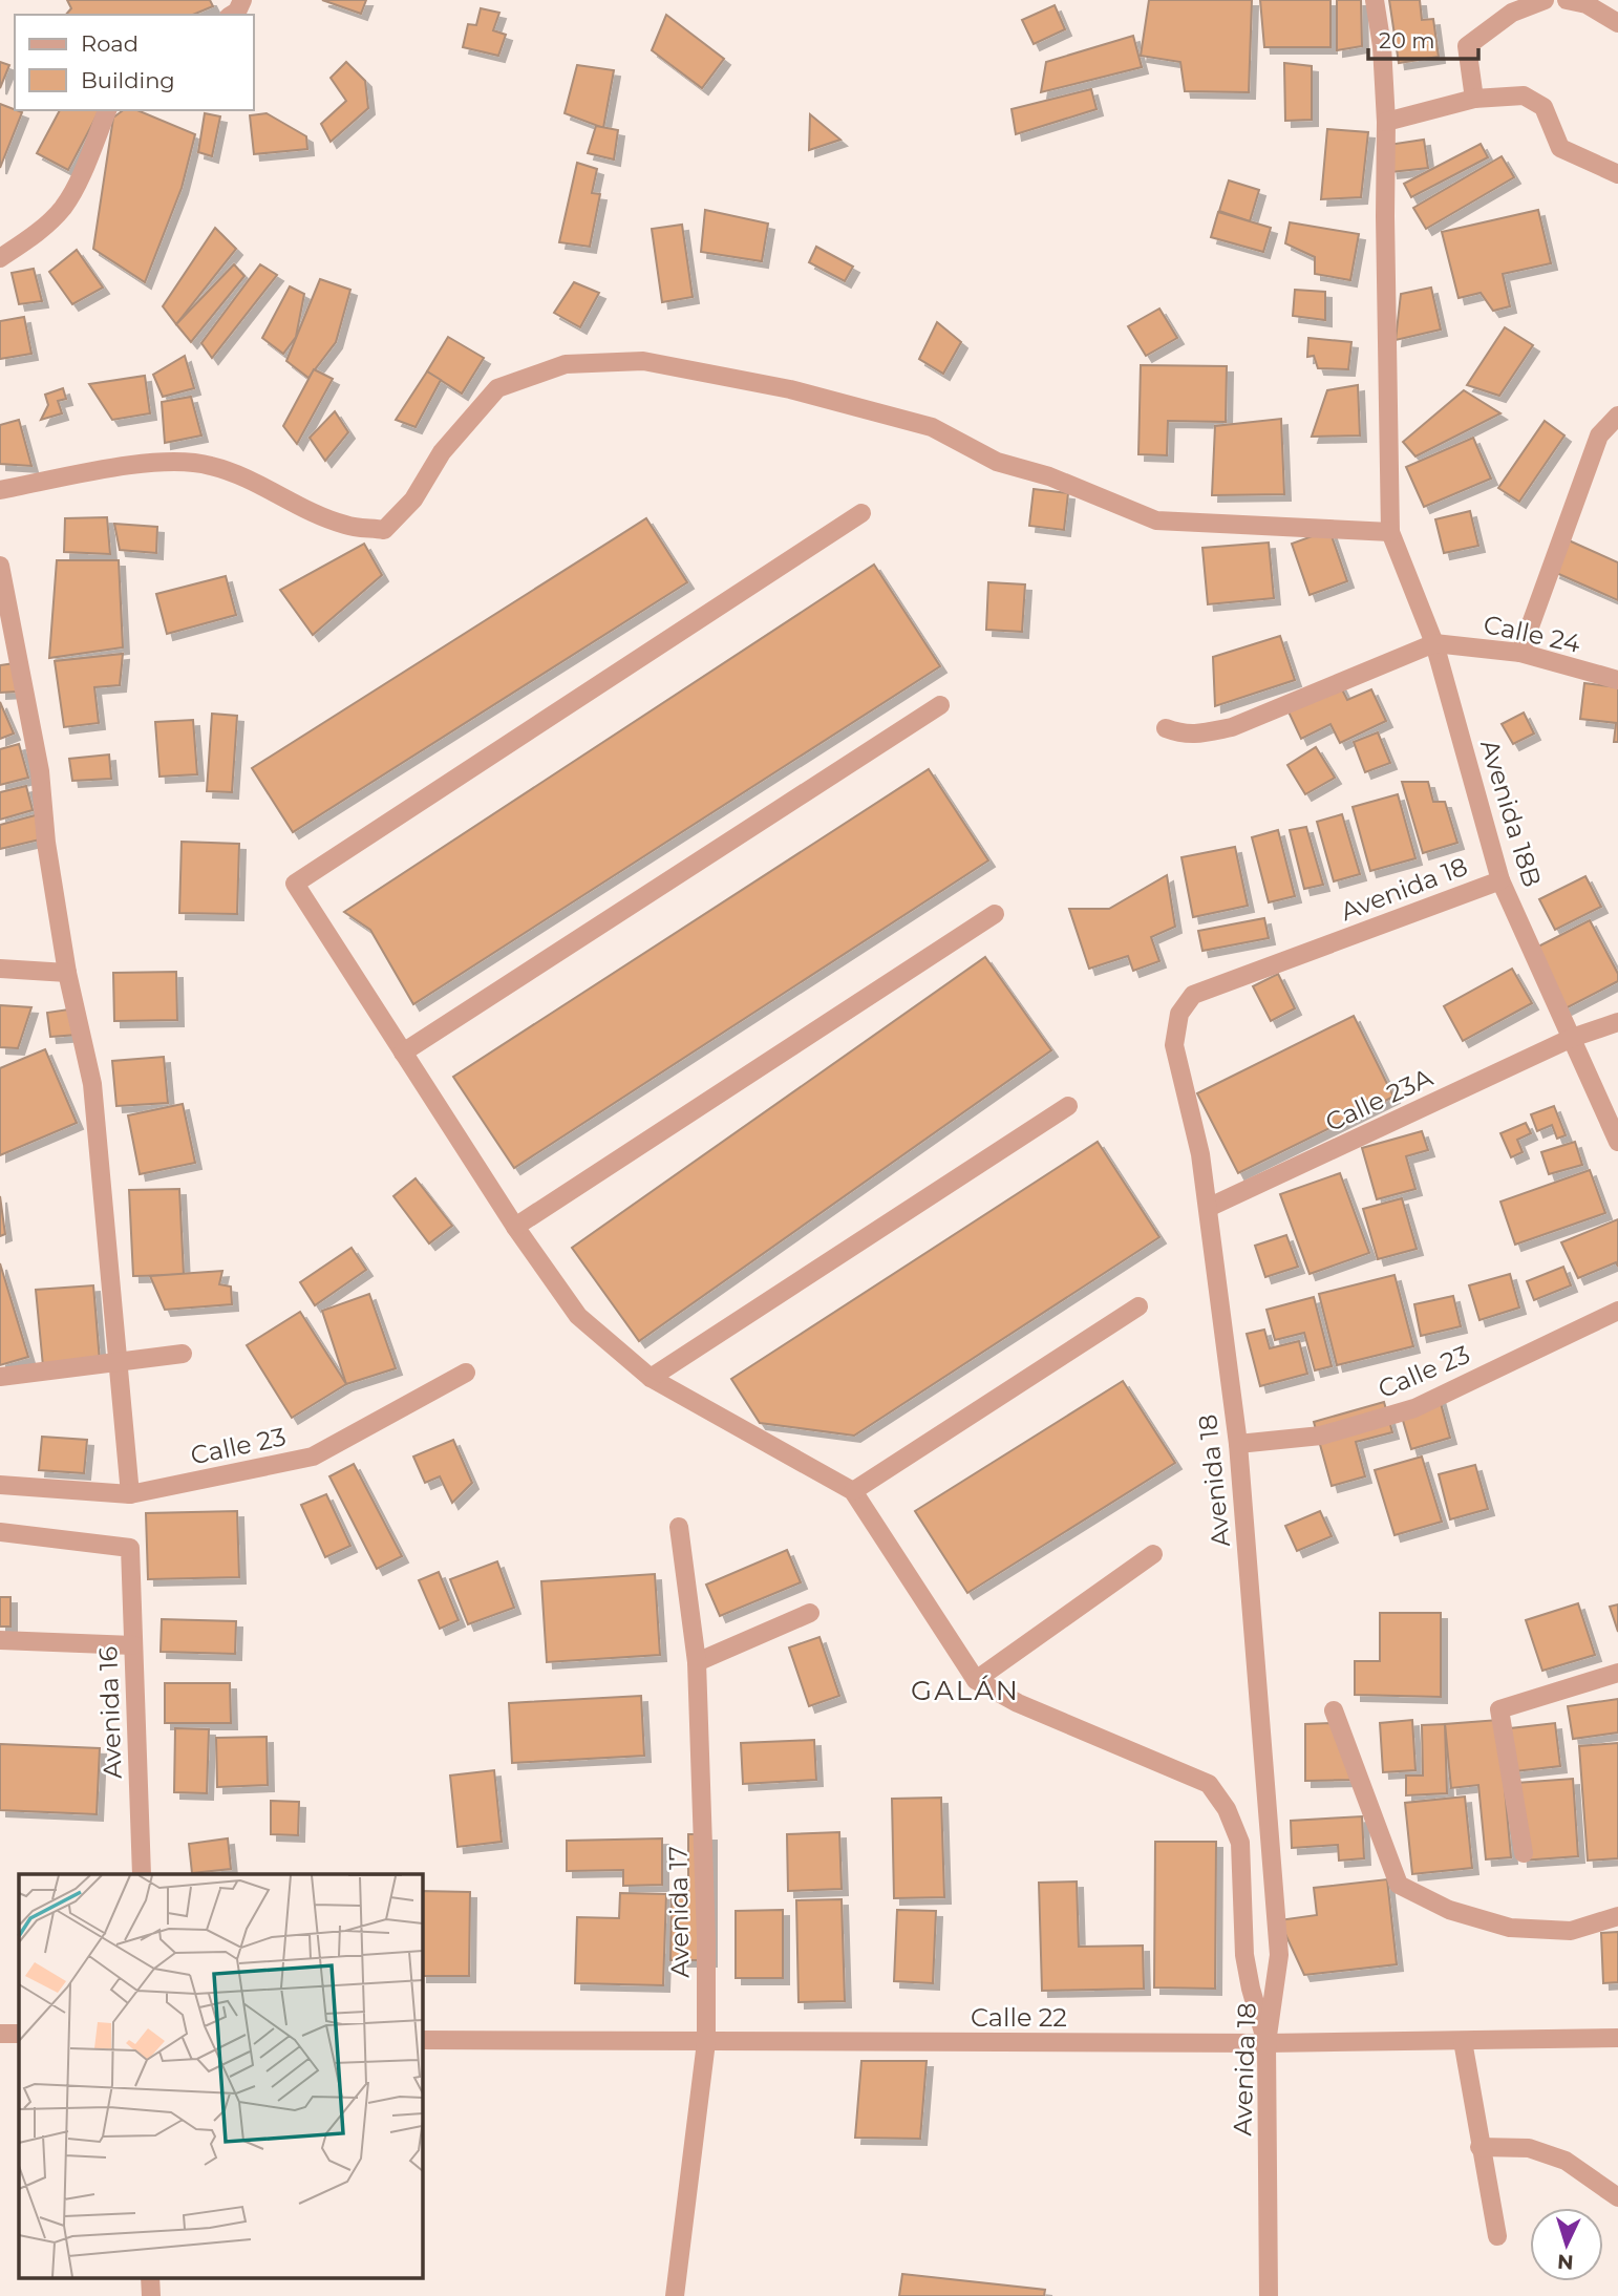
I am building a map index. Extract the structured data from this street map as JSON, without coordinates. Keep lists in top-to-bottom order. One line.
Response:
{"streets":{"street":["Calle 24","Avenida 18B","Avenida 18","Calle 23A","Calle 23","Avenida 16","Avenida 17","Calle 22"]},"crossings":[["Calle 24","Avenida 18B"],["Avenida 18B","Avenida 18"],["Avenida 18B","Calle 23A"],["Avenida 18","Calle 23A"],["Avenida 18","Calle 23"],["Avenida 18","Calle 22"],["Avenida 17","Calle 22"]],"districts":["GALÁN"],"legend":["Road","Building"],"scale_bar":"20 m","north":"bottom"}
